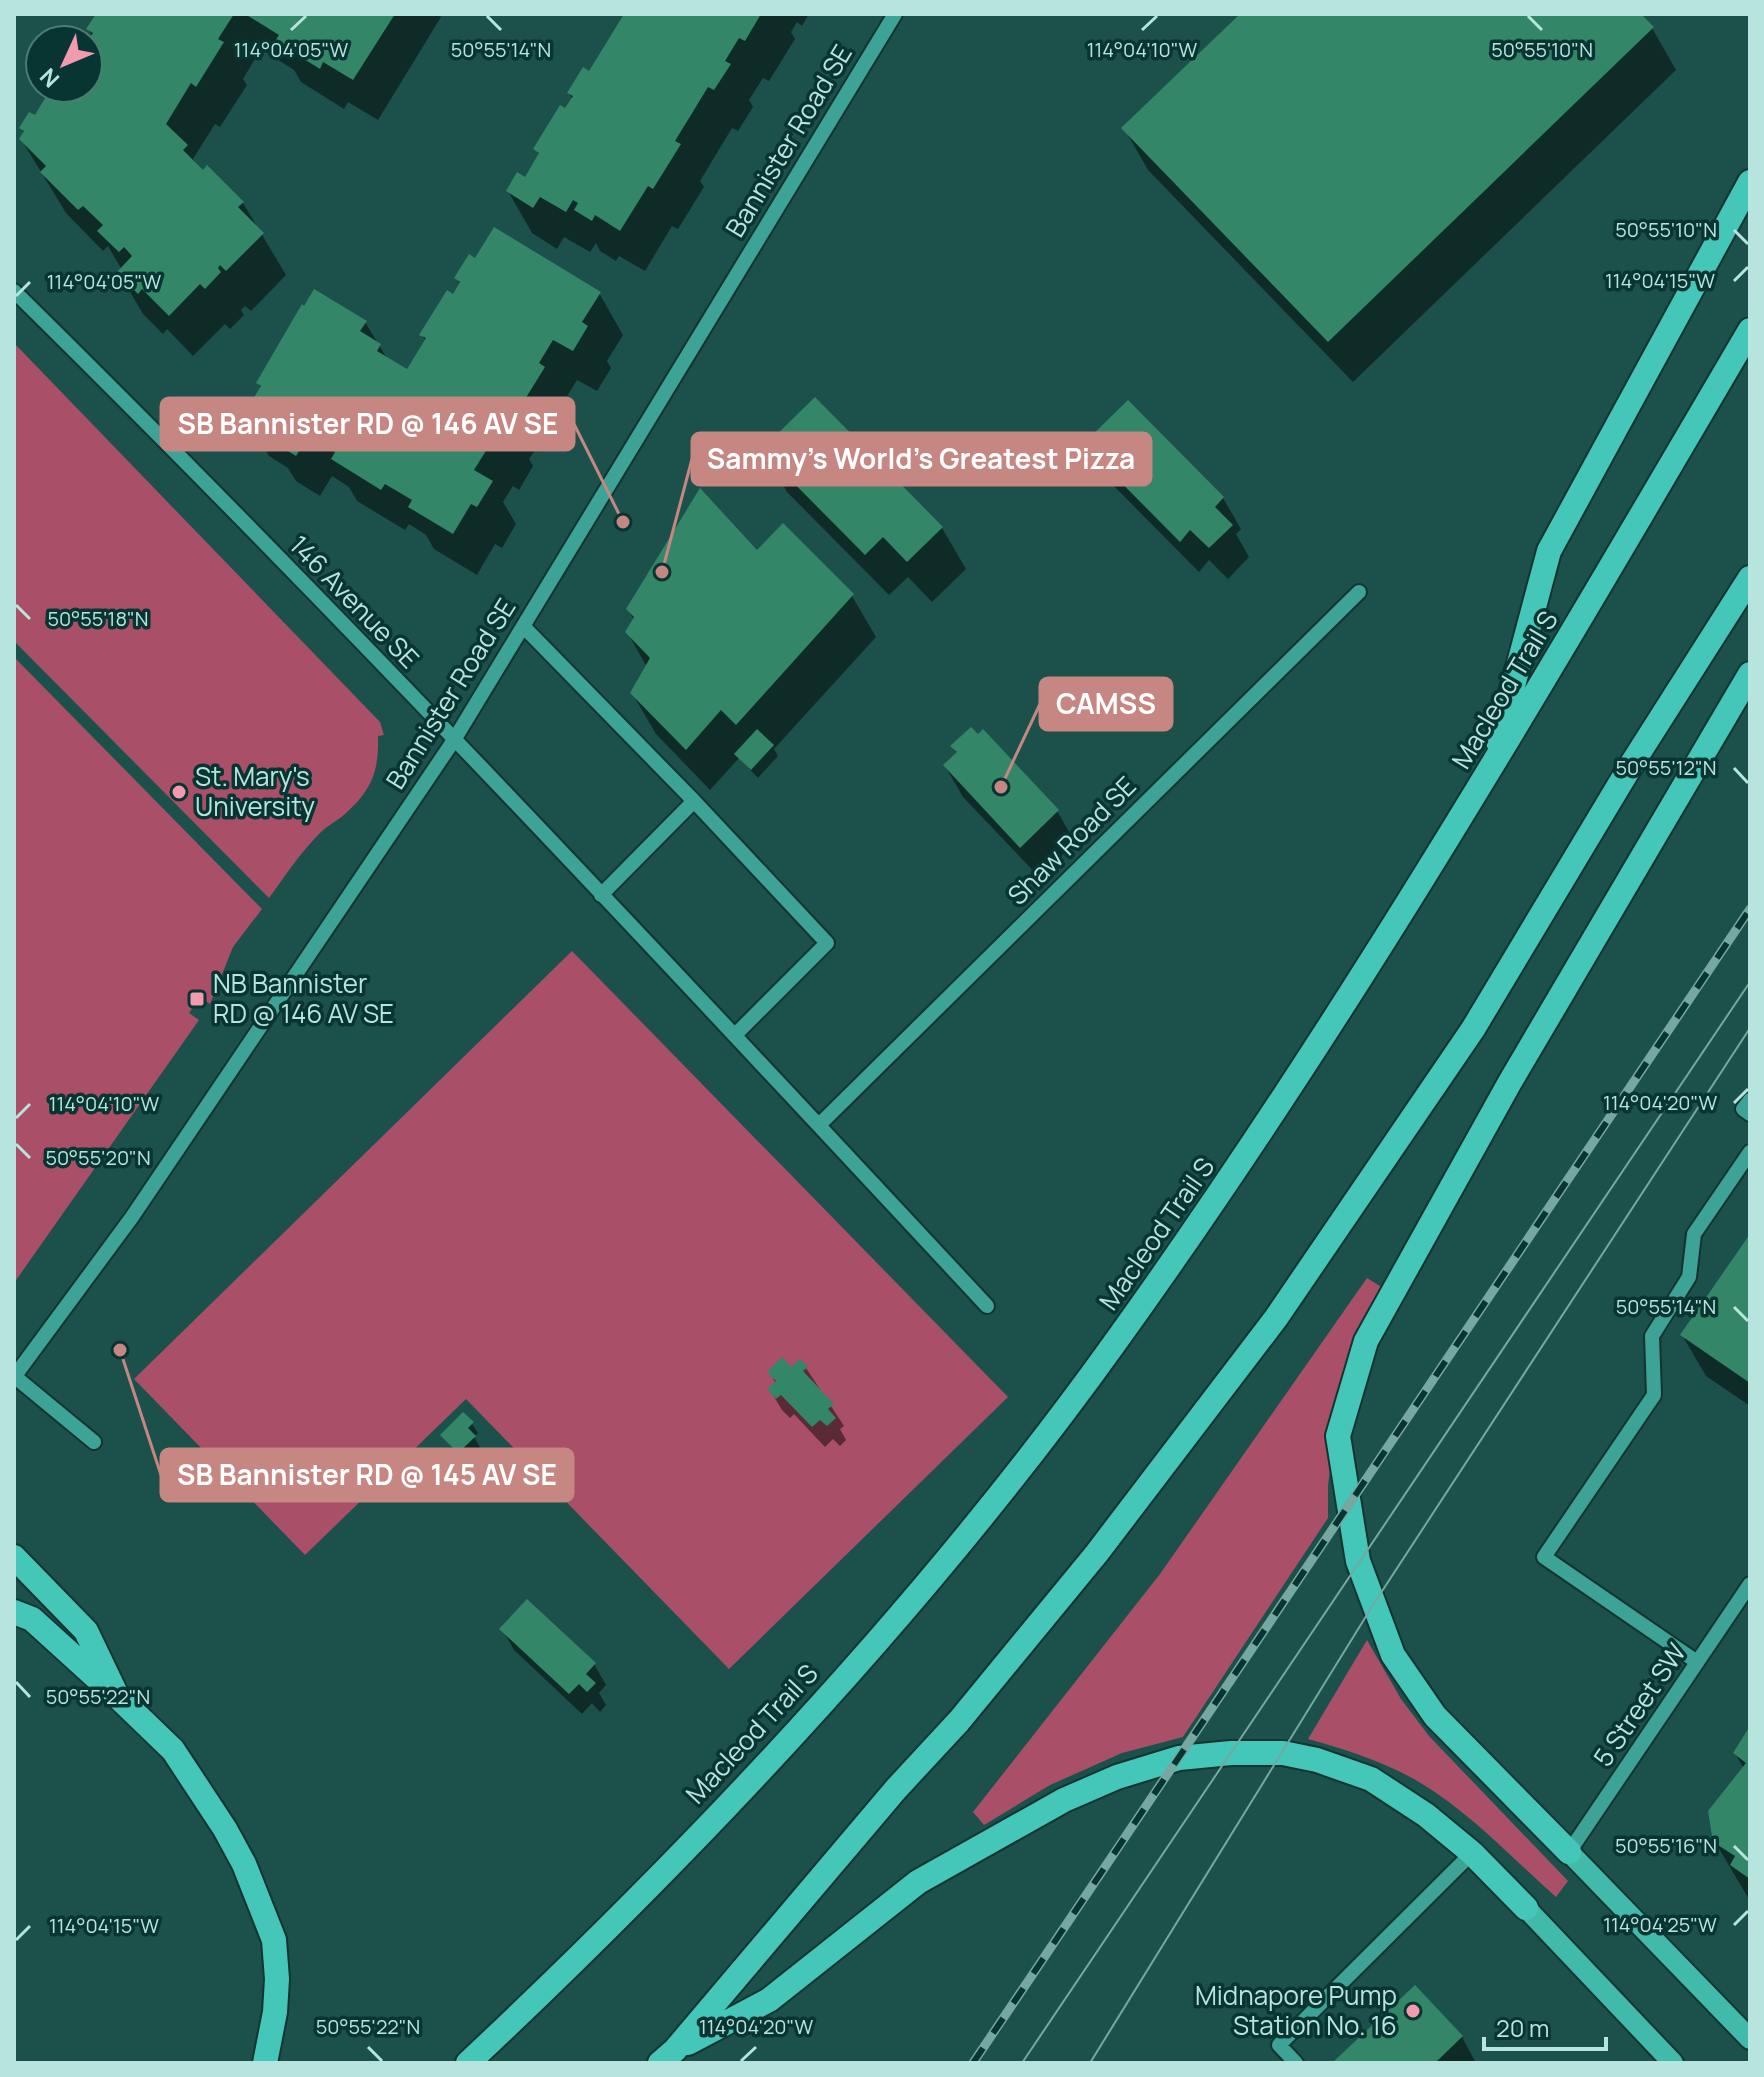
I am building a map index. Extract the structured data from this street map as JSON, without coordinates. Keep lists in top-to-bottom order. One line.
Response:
{"streets":{"highway":["Macleod Trail S"],"street":["Bannister Road SE","146 Avenue SE","Shaw Road SE","5 Street SW"]},"crossings":[["Bannister Road SE","146 Avenue SE"],["146 Avenue SE","Shaw Road SE"]],"places":{"other":["SB Bannister RD @ 146 AV SE","Sammy's World's Greatest Pizza","CAMSS","St. Mary's University","SB Bannister RD @ 145 AV SE","Midnapore Pump Station No. 16"],"transit":["NB Bannister RD @ 146 AV SE"]},"scale_bar":"20 m","north":"bottom left","coordinates":["114°04'05\"W","114°04'10\"W","50°55'14\"N","50°55'10\"N","114°04'15\"W","50°55'18\"N","50°55'12\"N","114°04'20\"W","50°55'20\"N","50°55'22\"N","50°55'16\"N","114°04'25\"W"]}
